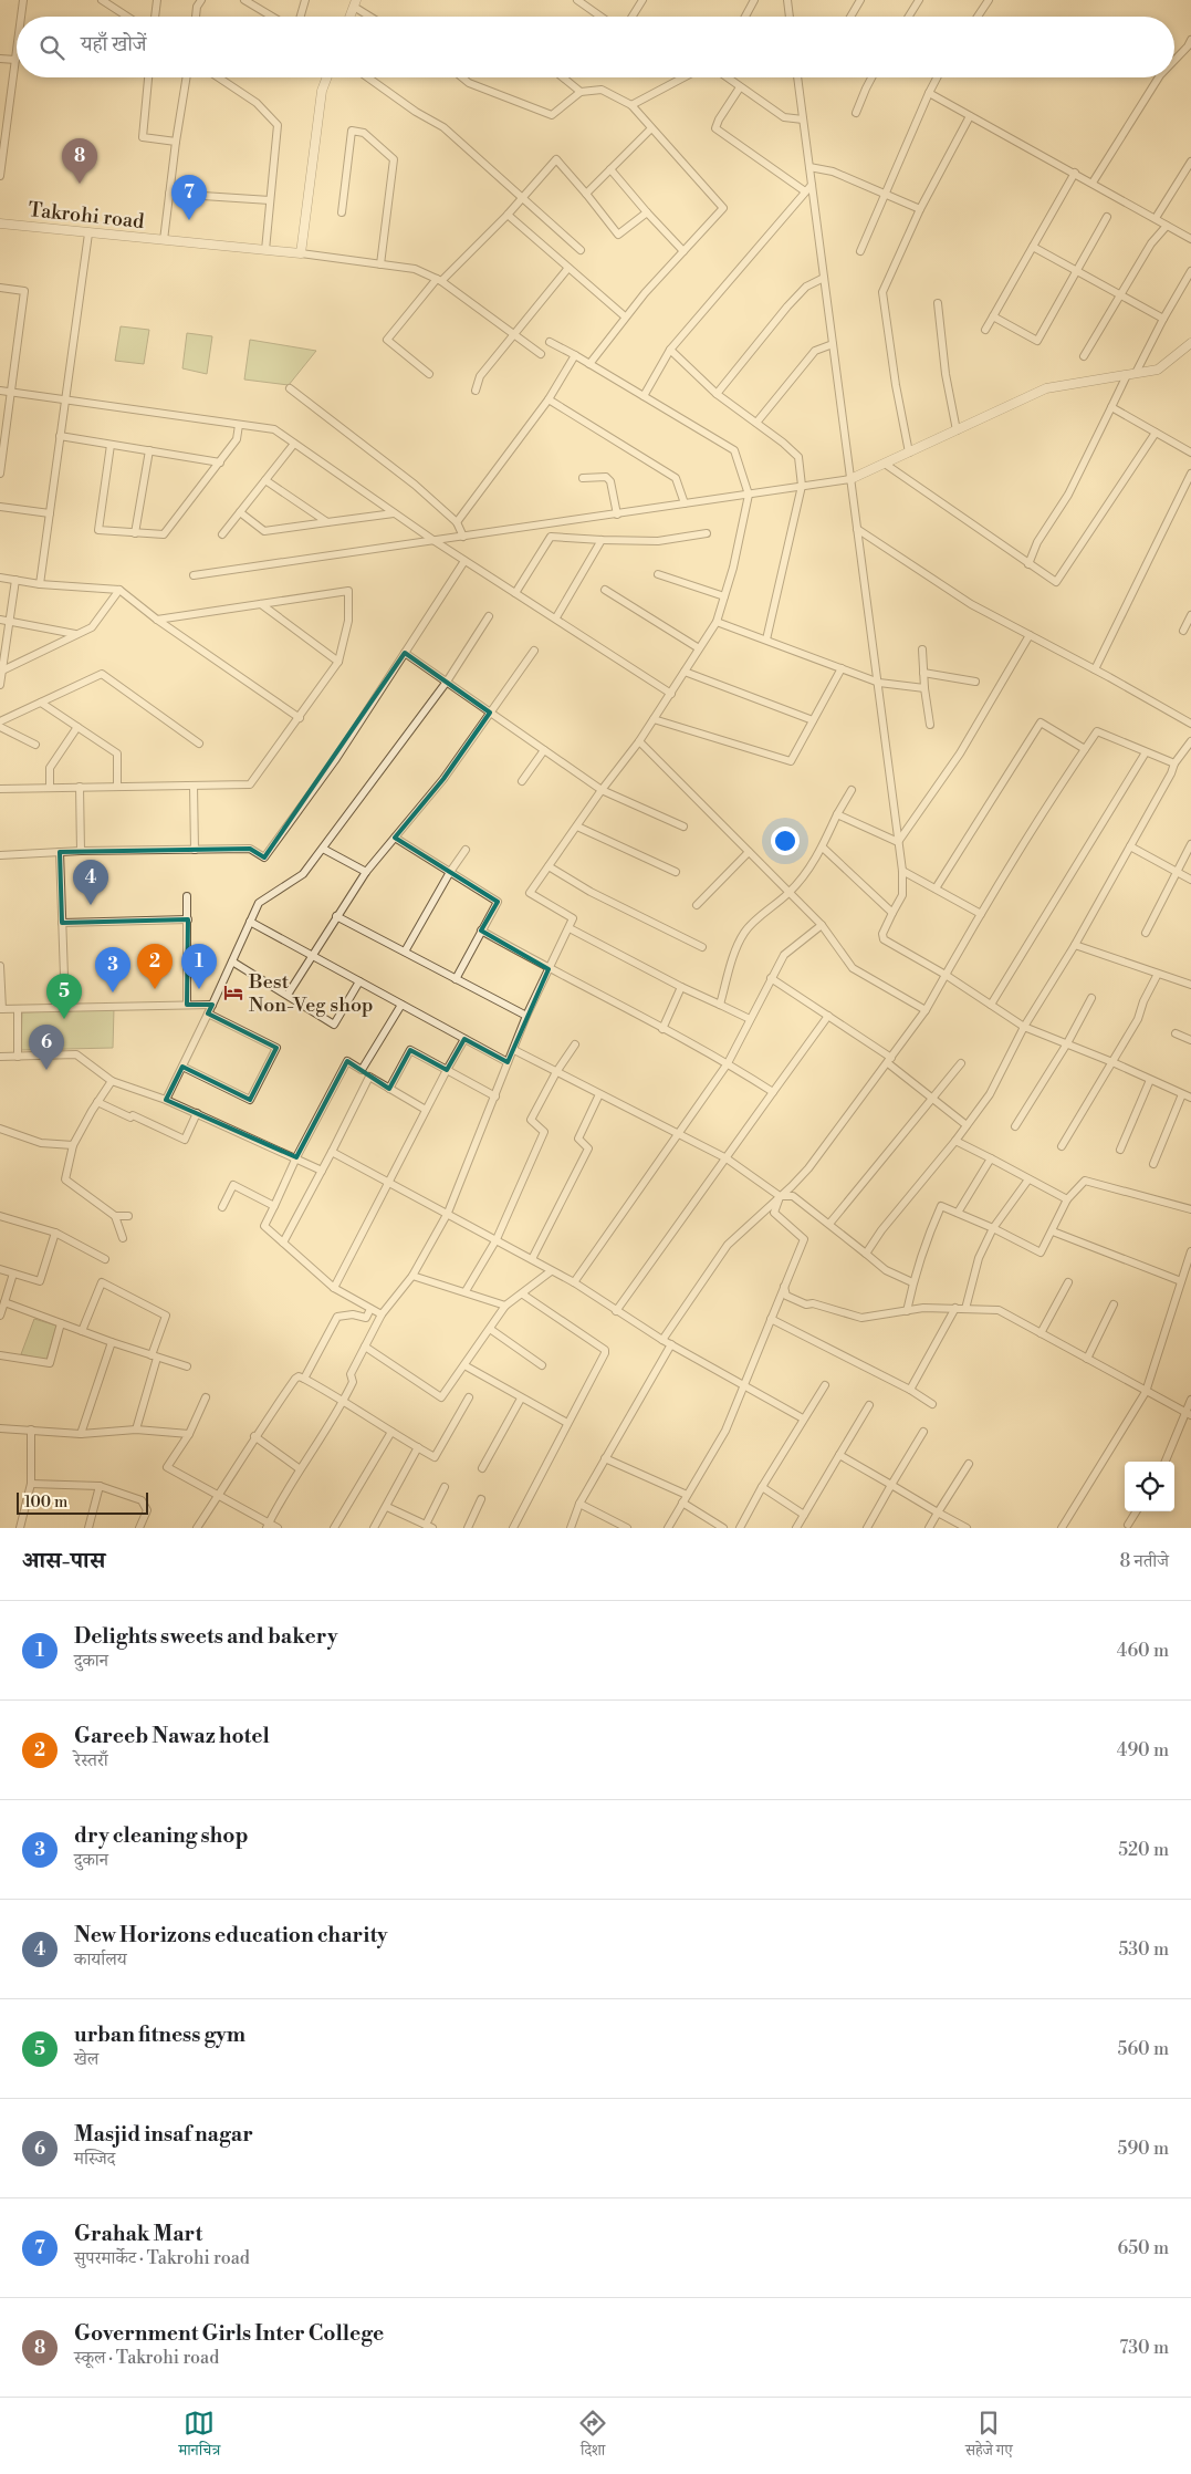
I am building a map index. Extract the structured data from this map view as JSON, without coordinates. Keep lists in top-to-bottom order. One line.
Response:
{"streets":{"street":["Takrohi road"]},"places":{"hotel":["Best Non-Veg shop"]},"scale_bar":"100 m","page":{"search":"यहाँ खोजें","pins":["8","7","4","1","2","3","5","6"],"scale":"100 m","heading":["आस-पास","8 नतीजे"],"list":[{"mark":"1","name":"Delights sweets and bakery","note":"दुकान","value":"460 m"},{"mark":"2","name":"Gareeb Nawaz hotel","note":"रेस्तराँ","value":"490 m"},{"mark":"3","name":"dry cleaning shop","note":"दुकान","value":"520 m"},{"mark":"4","name":"New Horizons education charity","note":"कार्यालय","value":"530 m"},{"mark":"5","name":"urban fitness gym","note":"खेल","value":"560 m"},{"mark":"6","name":"Masjid insaf nagar","note":"मस्जिद","value":"590 m"},{"mark":"7","name":"Grahak Mart","note":"सुपरमार्केट · Takrohi road","value":"650 m"},{"mark":"8","name":"Government Girls Inter College","note":"स्कूल · Takrohi road","value":"730 m"}],"nav":["मानचित्र","दिशा","सहेजे गए"]}}
